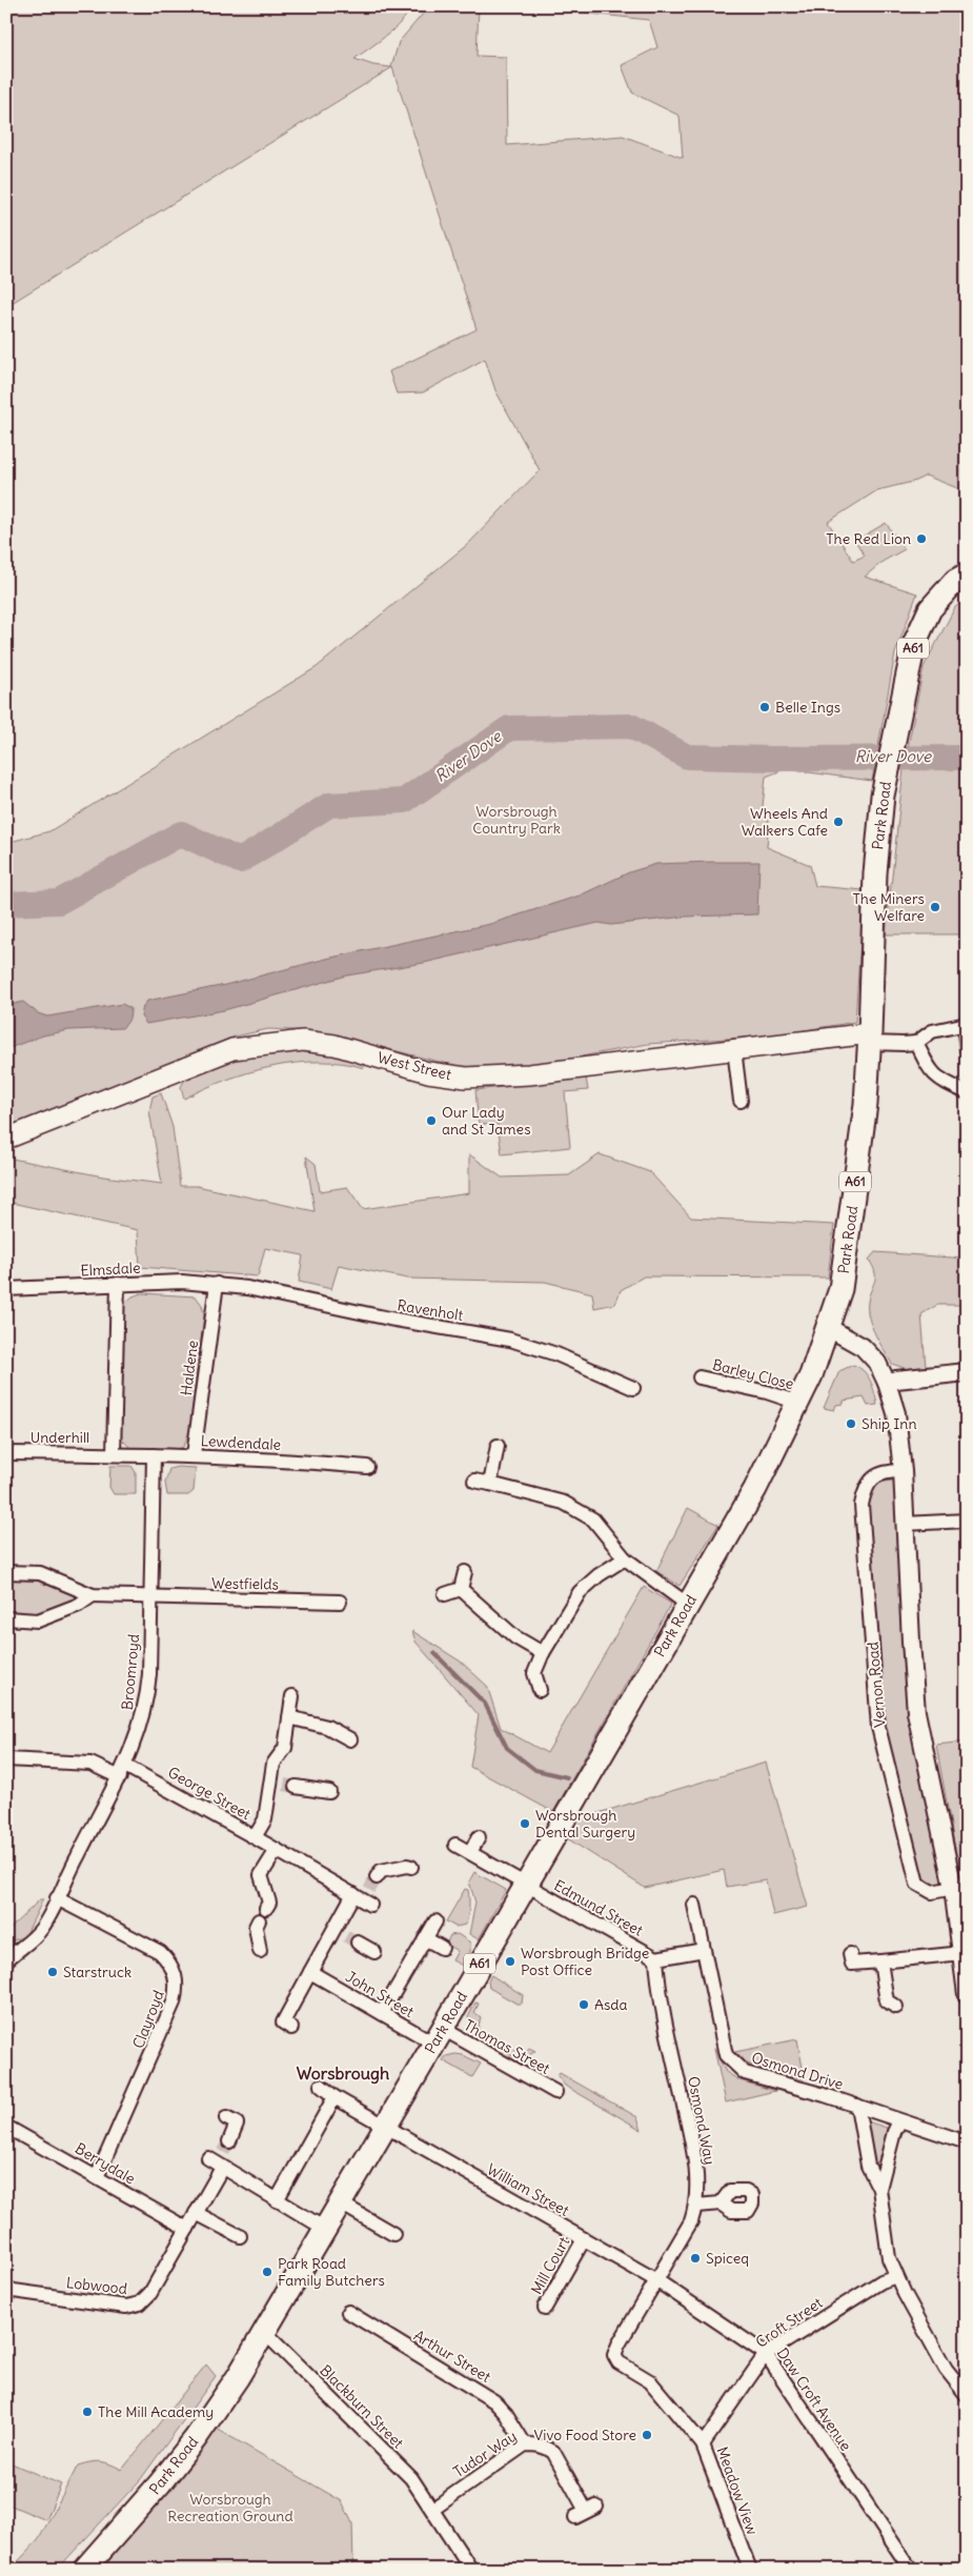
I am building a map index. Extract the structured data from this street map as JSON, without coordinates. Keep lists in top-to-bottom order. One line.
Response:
{"streets":{"highway":["A61","Park Road"],"main road":["West Street"],"street":["Elmsdale","Ravenholt","Haldene","Barley Close","Underhill","Lewdendale","Westfields","Broomroyd","Vernon Road","George Street","Edmund Street","John Street","Clayroyd","Thomas Street","Osmond Drive","Osmond Way","Berrydale","William Street","Mill Court","Lobwood","Croft Street","Arthur Street","Daw Croft Avenue","Blackburn Street","Tudor Way","Meadow View"]},"crossings":[["Park Road","West Street"],["Park Road","Barley Close"],["Park Road","Edmund Street"],["Park Road","John Street"],["Park Road","Thomas Street"],["Park Road","William Street"],["Park Road","Blackburn Street"],["Elmsdale","Ravenholt"],["Elmsdale","Haldene"],["Ravenholt","Haldene"],["Haldene","Lewdendale"],["Underhill","Lewdendale"],["Lewdendale","Broomroyd"],["Westfields","Broomroyd"],["Broomroyd","George Street"],["Broomroyd","Clayroyd"],["Edmund Street","Osmond Way"],["John Street","Thomas Street"],["Clayroyd","Berrydale"],["Osmond Way","William Street"],["Osmond Way","Daw Croft Avenue"],["Osmond Way","Meadow View"],["Berrydale","Lobwood"],["William Street","Mill Court"],["William Street","Daw Croft Avenue"],["William Street","Meadow View"],["Croft Street","Daw Croft Avenue"],["Croft Street","Meadow View"],["Arthur Street","Tudor Way"],["Daw Croft Avenue","Meadow View"],["Blackburn Street","Tudor Way"]],"districts":["Worsbrough"],"water":["River Dove"],"parks":["Worsbrough Country Park","Worsbrough Recreation Ground"],"places":["The Red Lion","Belle Ings","Wheels And Walkers Cafe","The Miners Welfare","Our Lady and St James","Ship Inn","Worsbrough Dental Surgery","Worsbrough Bridge Post Office","Starstruck","Asda","Spiceq","Park Road Family Butchers","The Mill Academy","Vivo Food Store"]}
